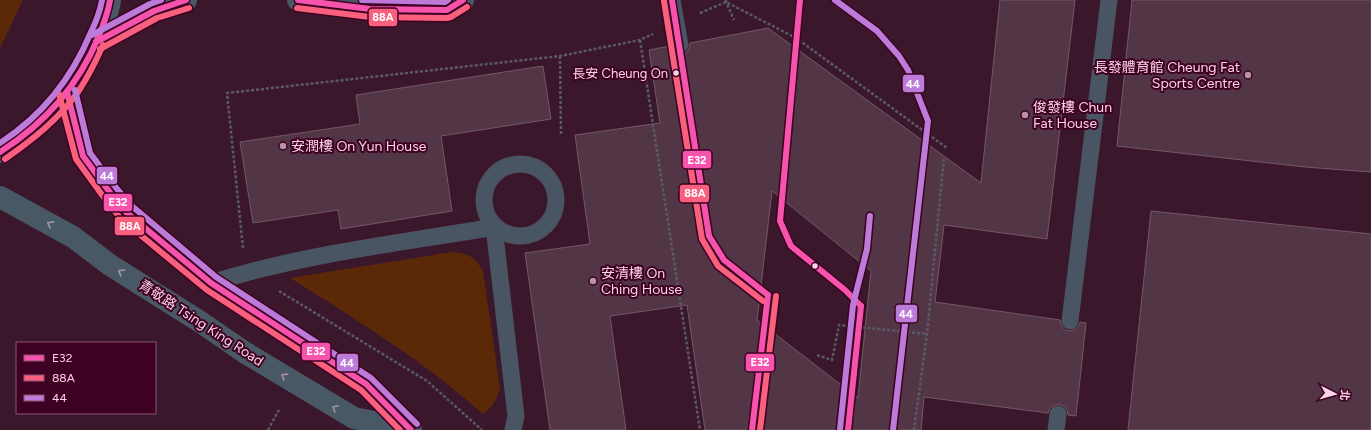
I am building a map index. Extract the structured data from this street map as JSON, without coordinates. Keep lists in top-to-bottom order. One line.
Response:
{"streets":{"main road":["青敬路 Tsing King Road"]},"places":["長安 Cheung On","長發體育館 Cheung Fat Sports Centre","俊發樓 Chun Fat House","安潤樓 On Yun House","安清樓 On Ching House"],"lines":["transit line E32","transit line 44","transit line 88A"],"legend":["E32","88A","44"],"north":"right"}
